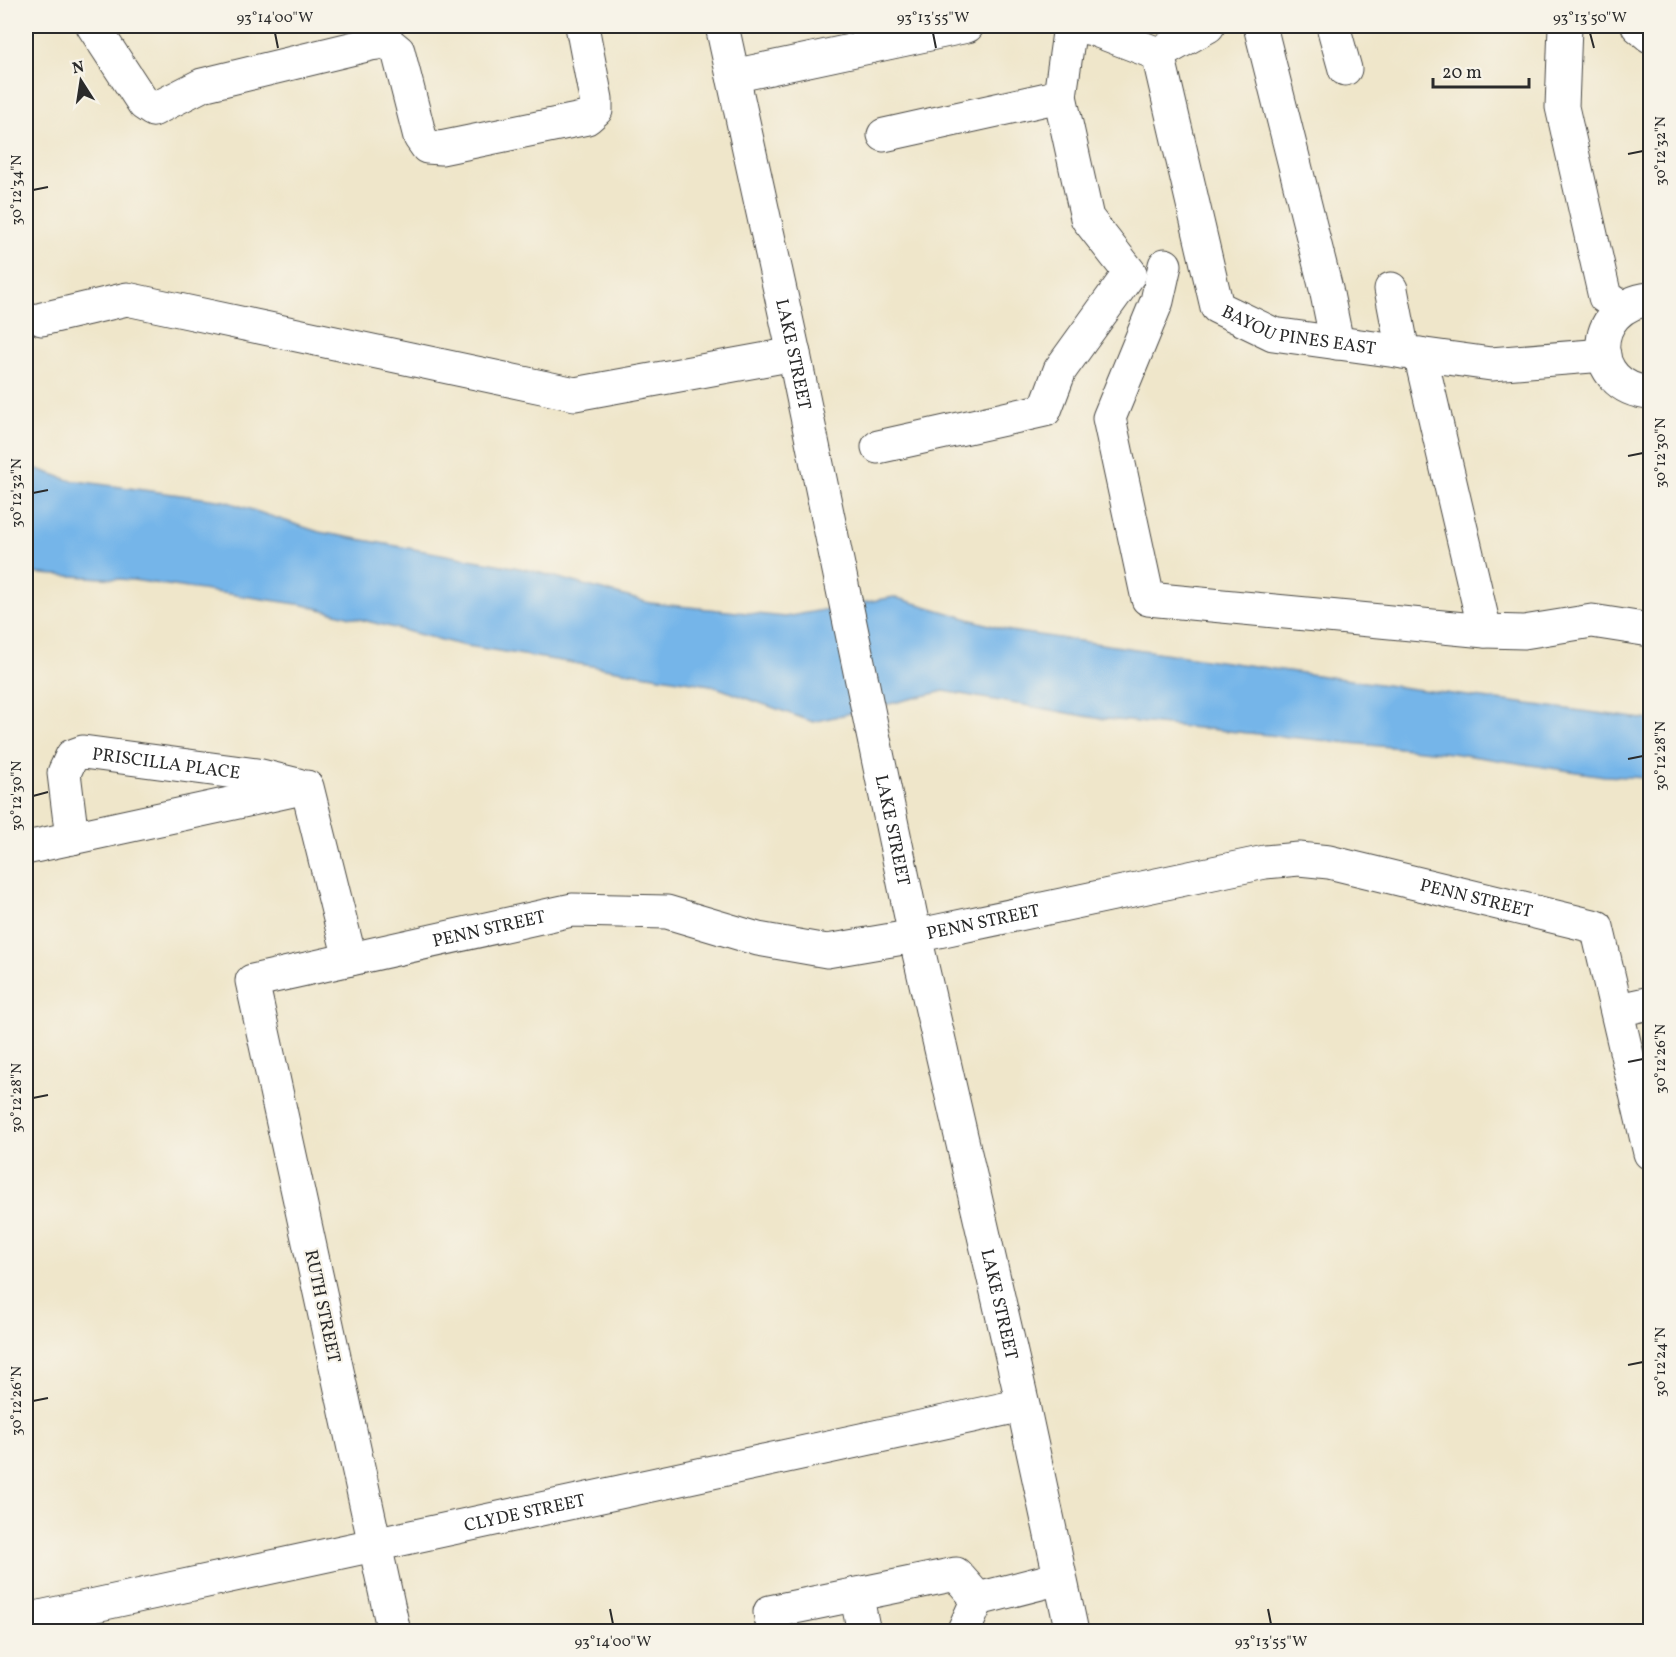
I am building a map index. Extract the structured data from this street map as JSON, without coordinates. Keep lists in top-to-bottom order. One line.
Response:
{"streets":{"street":["BAYOU PINES EAST","LAKE STREET","PRISCILLA PLACE","PENN STREET","RUTH STREET","CLYDE STREET"]},"crossings":[["LAKE STREET","PENN STREET"],["LAKE STREET","CLYDE STREET"],["PENN STREET","RUTH STREET"],["RUTH STREET","CLYDE STREET"]],"scale_bar":"20 m","north":"top","coordinates":["93°14'00\"W","93°13'55\"W","93°13'50\"W","30°12'32\"N","30°12'34\"N","30°12'30\"N","30°12'28\"N","30°12'26\"N","30°12'24\"N"]}
